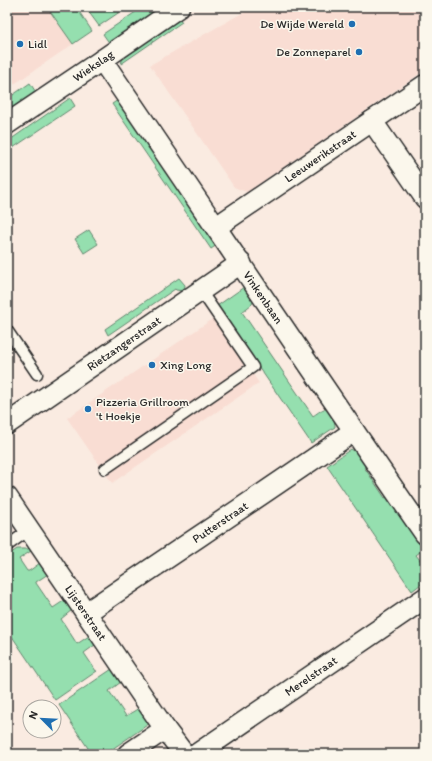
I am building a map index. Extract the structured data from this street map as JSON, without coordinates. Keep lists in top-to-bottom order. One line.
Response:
{"streets":{"street":["Wiekslag","Leeuwerikstraat","Vinkenbaan","Rietzangerstraat","Putterstraat","Lijsterstraat","Merelstraat"]},"crossings":[["Wiekslag","Vinkenbaan"],["Leeuwerikstraat","Vinkenbaan"],["Vinkenbaan","Rietzangerstraat"],["Vinkenbaan","Putterstraat"],["Putterstraat","Lijsterstraat"]],"places":["De Wijde Wereld","Lidl","De Zonneparel","Xing Long","Pizzeria Grillroom 't Hoekje"],"north":"top left"}
